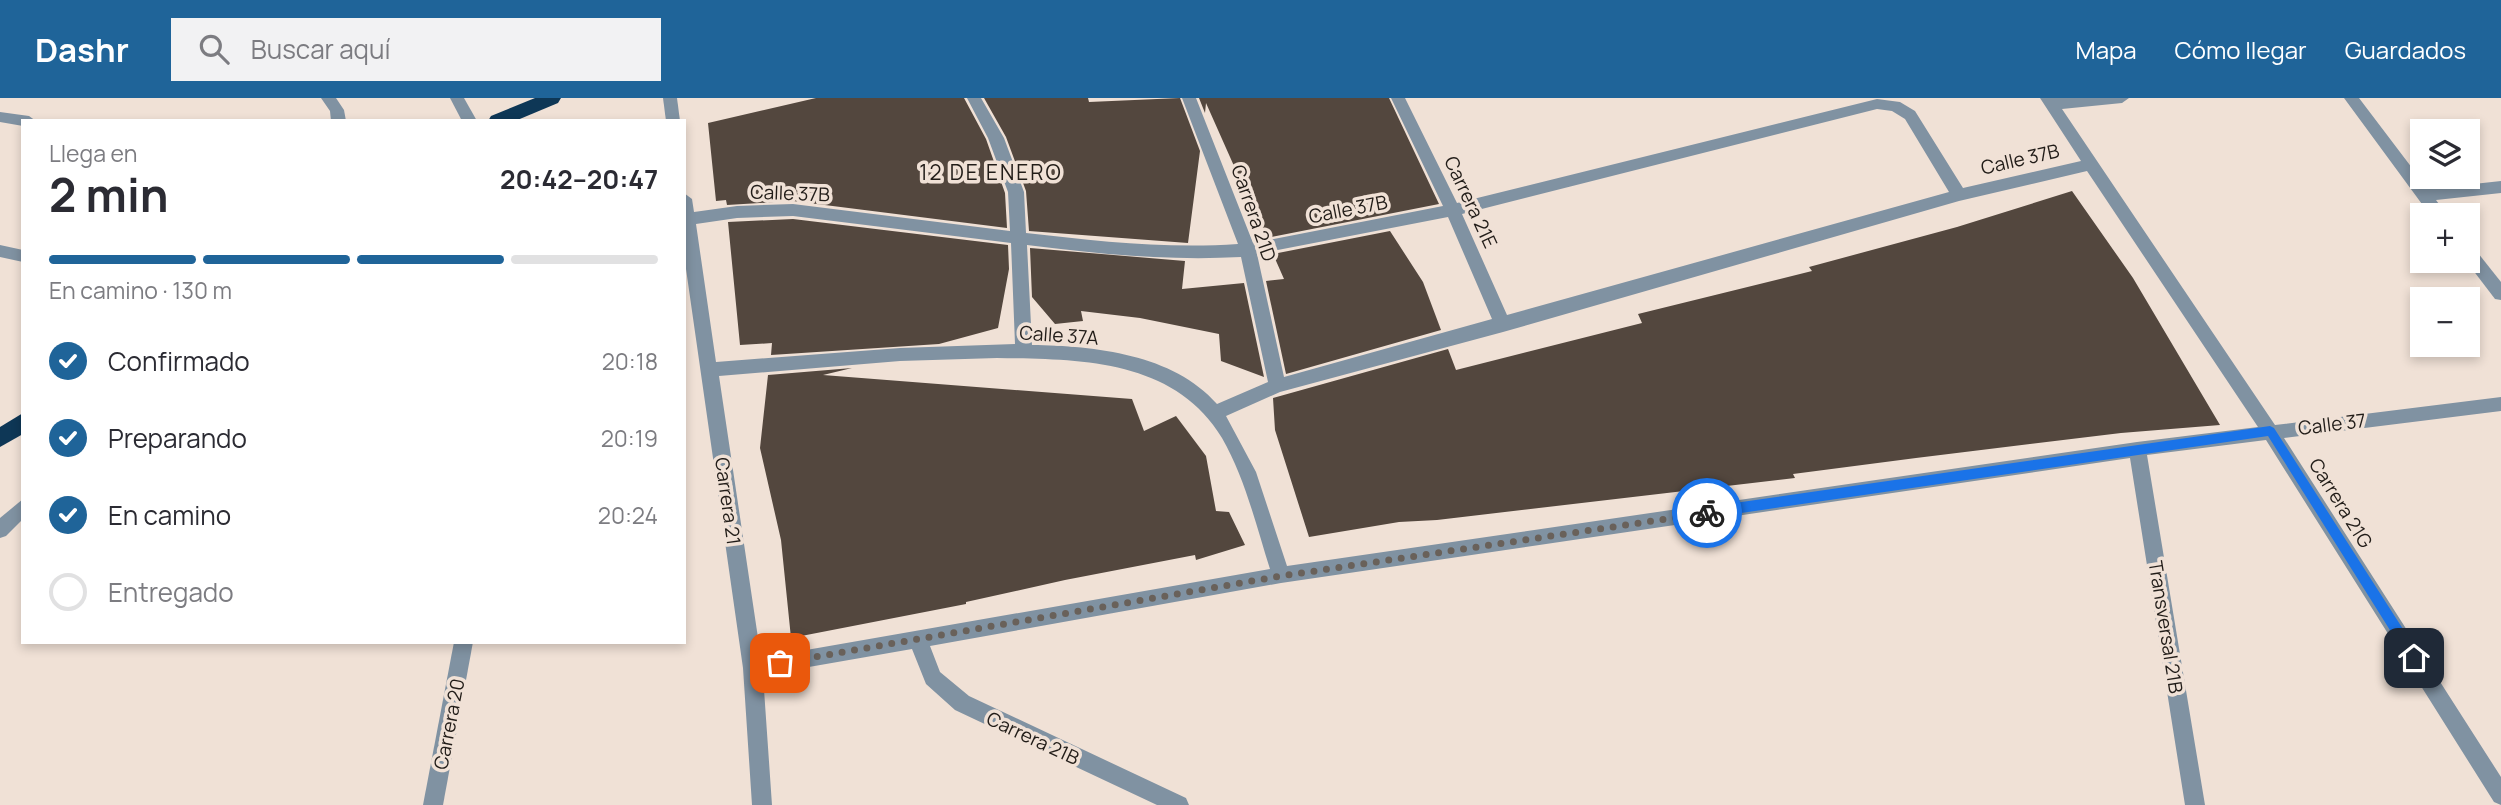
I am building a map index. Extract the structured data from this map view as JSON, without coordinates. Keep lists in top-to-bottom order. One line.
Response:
{"streets":{"street":["Calle 37B","Carrera 21E","Carrera 21D","Calle 37A","Calle 37","Carrera 21","Carrera 21G","Transversal 21B","Carrera 20","Carrera 21B"]},"crossings":[["Calle 37B","Carrera 21E"],["Calle 37B","Carrera 21D"],["Calle 37B","Calle 37A"],["Calle 37B","Carrera 21"],["Calle 37B","Carrera 21G"],["Calle 37A","Calle 37"],["Calle 37A","Carrera 21"],["Calle 37","Carrera 21"],["Calle 37","Carrera 21G"],["Calle 37","Transversal 21B"],["Calle 37","Carrera 21B"]],"districts":["12 DE ENERO"],"page":{"header":"Dashr","search":"Buscar aquí","nav":["Mapa","Cómo llegar","Guardados"],"map_buttons":["+","−"],"heading":["2 min","Llega en","20:42–20:47"],"bar":"En camino · 130 m","list":[["Confirmado","20:18"],["Preparando","20:19"],["En camino","20:24"],"Entregado"]}}
